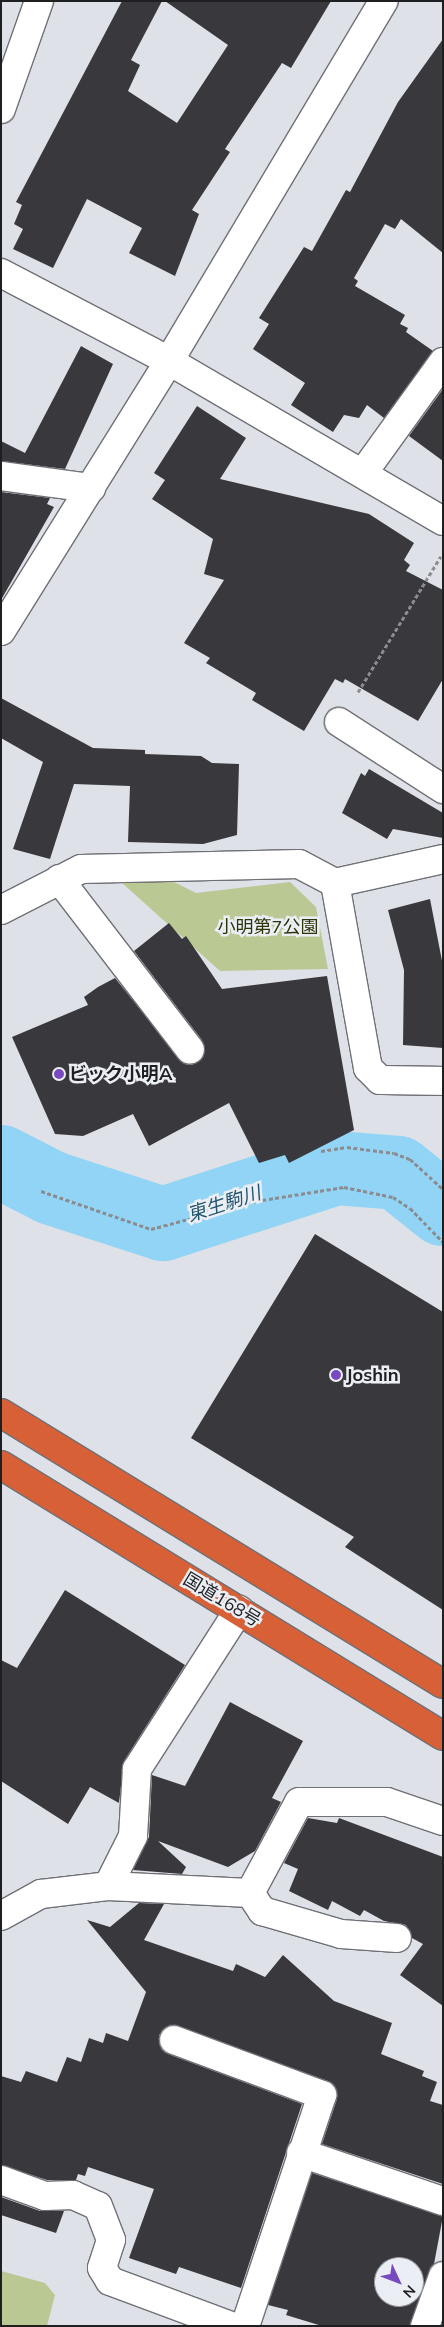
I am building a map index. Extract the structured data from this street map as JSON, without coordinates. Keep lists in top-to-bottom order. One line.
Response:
{"streets":{"highway":["国道168号"]},"water":["東生駒川"],"parks":["小明第7公園"],"places":["ビック小明A","Joshin"],"north":"bottom right"}
